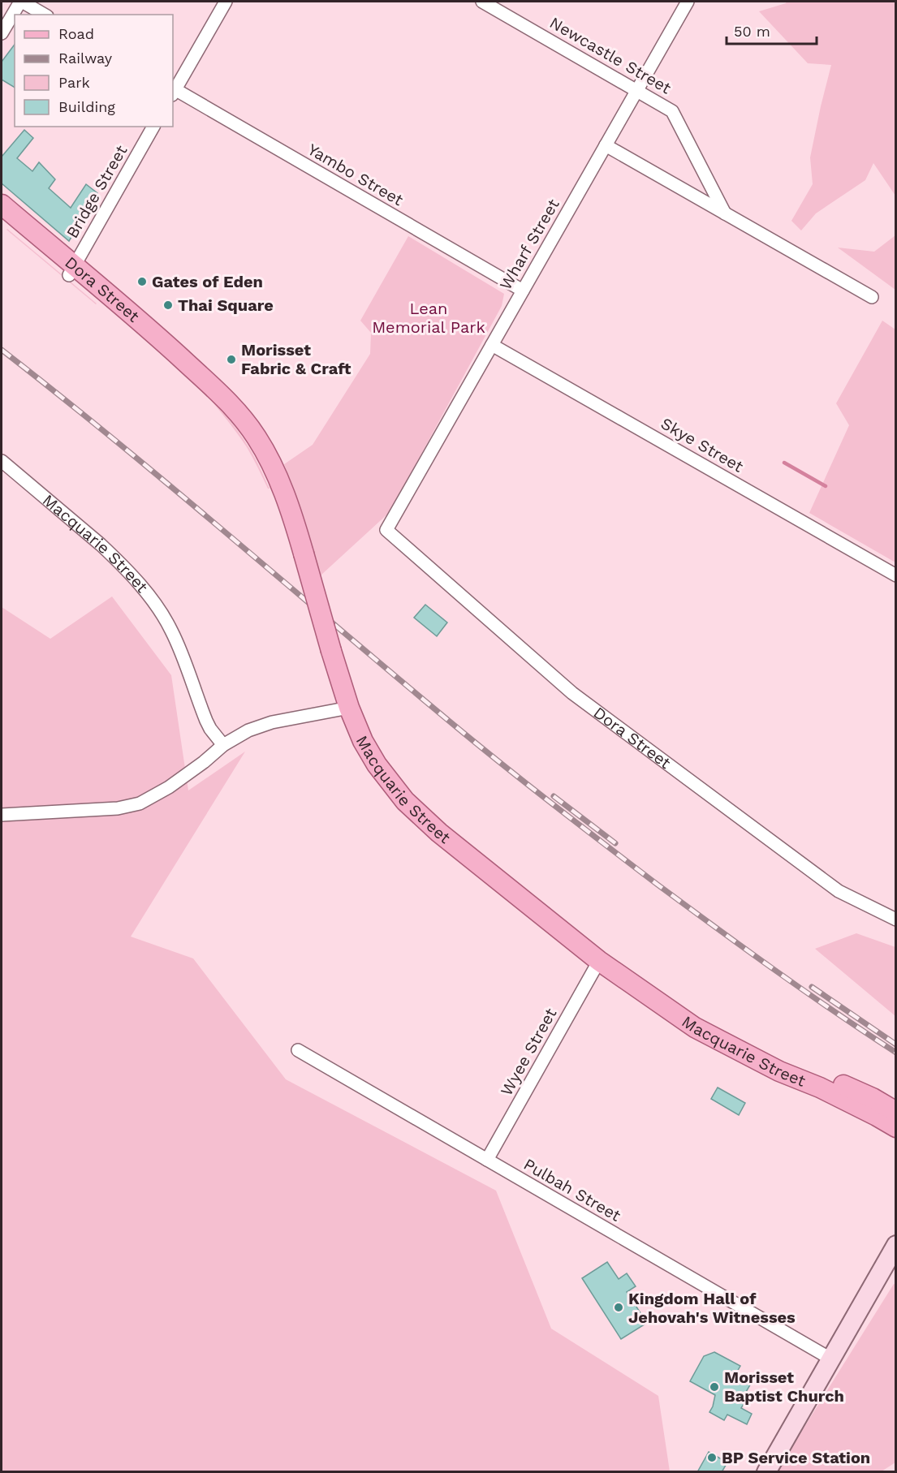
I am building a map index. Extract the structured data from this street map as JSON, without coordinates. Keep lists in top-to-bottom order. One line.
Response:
{"streets":{"main road":["Dora Street","Macquarie Street"],"street":["Newcastle Street","Yambo Street","Bridge Street","Wharf Street","Skye Street","Wyee Street","Pulbah Street"]},"crossings":[["Newcastle Street","Wharf Street"],["Yambo Street","Wharf Street"],["Bridge Street","Dora Street"],["Wharf Street","Dora Street"],["Wharf Street","Skye Street"],["Dora Street","Macquarie Street"],["Macquarie Street","Wyee Street"],["Wyee Street","Pulbah Street"]],"parks":["Lean Memorial Park"],"places":["Gates of Eden","Thai Square","Morisset Fabric & Craft","Kingdom Hall of Jehovah's Witnesses","Morisset Baptist Church","BP Service Station"],"legend":["Road","Railway","Park","Building"],"scale_bar":"50 m"}
